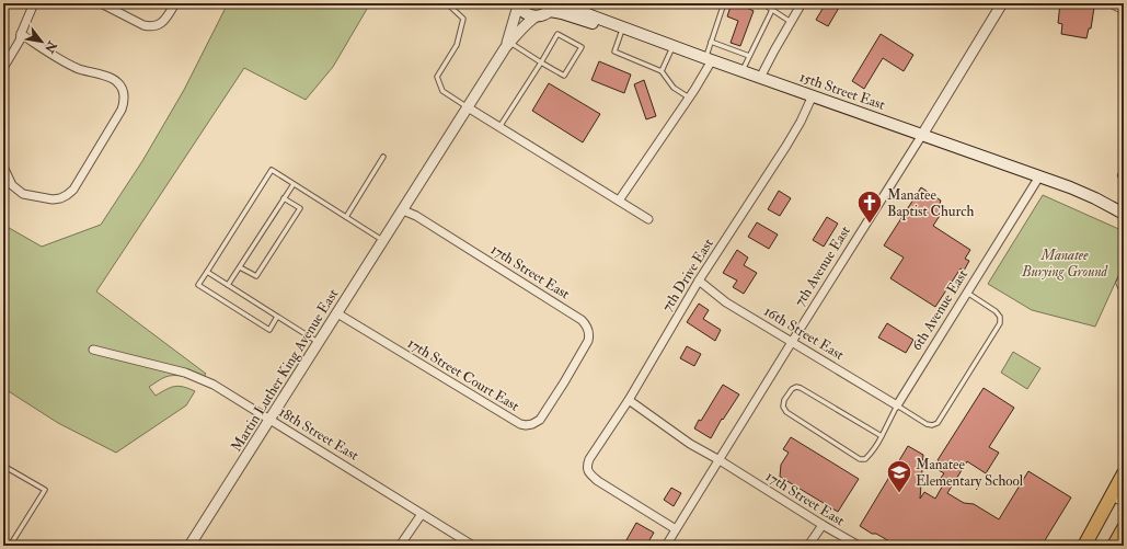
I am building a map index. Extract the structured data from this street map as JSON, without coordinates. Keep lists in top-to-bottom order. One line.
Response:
{"streets":{"main road":["15th Street East"],"street":["7th Avenue East","17th Street East","7th Drive East","6th Avenue East","16th Street East","Martin Luther King Avenue East","17th Street Court East","18th Street East"]},"crossings":[["15th Street East","7th Avenue East"],["15th Street East","7th Drive East"],["15th Street East","6th Avenue East"],["7th Avenue East","17th Street East"],["7th Avenue East","7th Drive East"],["7th Avenue East","16th Street East"],["17th Street East","7th Drive East"],["17th Street East","Martin Luther King Avenue East"],["17th Street East","17th Street Court East"],["7th Drive East","16th Street East"],["6th Avenue East","16th Street East"],["Martin Luther King Avenue East","17th Street Court East"],["Martin Luther King Avenue East","18th Street East"]],"parks":["Manatee Burying Ground"],"places":{"church":["Manatee Baptist Church"],"school or university":["Manatee Elementary School"]},"north":"bottom right"}
